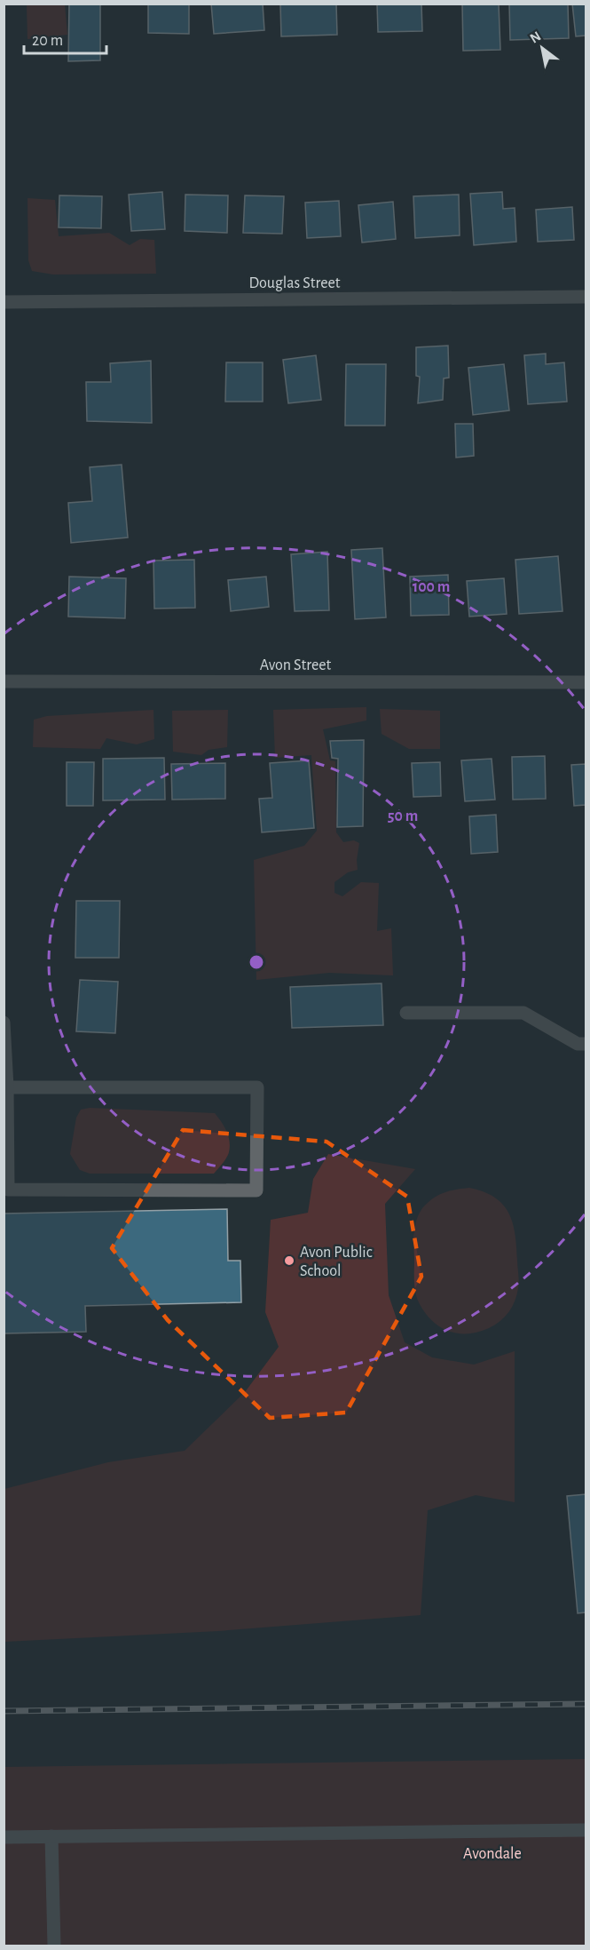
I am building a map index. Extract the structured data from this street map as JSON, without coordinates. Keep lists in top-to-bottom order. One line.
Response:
{"streets":{"street":["Douglas Street","Avon Street"]},"parks":["Avondale"],"places":["Avon Public School"],"scale_bar":"20 m","north":"top left","rings":["100 m","50 m"]}
